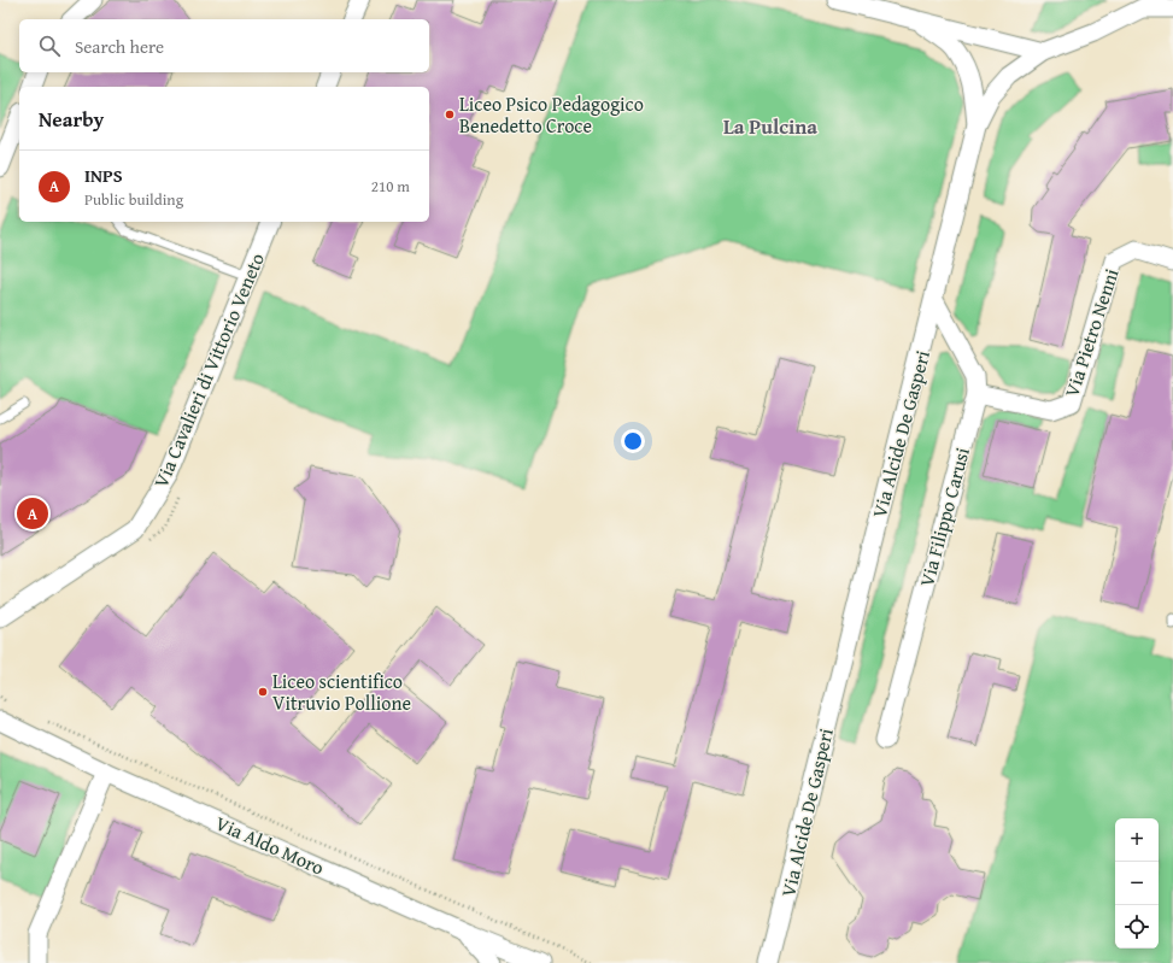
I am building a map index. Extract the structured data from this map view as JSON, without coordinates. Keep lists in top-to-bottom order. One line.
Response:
{"streets":{"street":["Via Pietro Nenni","Via Cavalieri di Vittorio Veneto","Via Alcide De Gasperi","Via Filippo Carusi","Via Aldo Moro"]},"crossings":[["Via Pietro Nenni","Via Filippo Carusi"],["Via Alcide De Gasperi","Via Filippo Carusi"]],"districts":["La Pulcina"],"places":["Liceo Psico Pedagogico Benedetto Croce","Liceo scientifico Vitruvio Pollione"],"page":{"search":"Search here","heading":"Nearby","list":[{"mark":"A","name":"INPS","note":"Public building","value":"210 m"}],"pins":"A","map_buttons":["+","−"]}}
